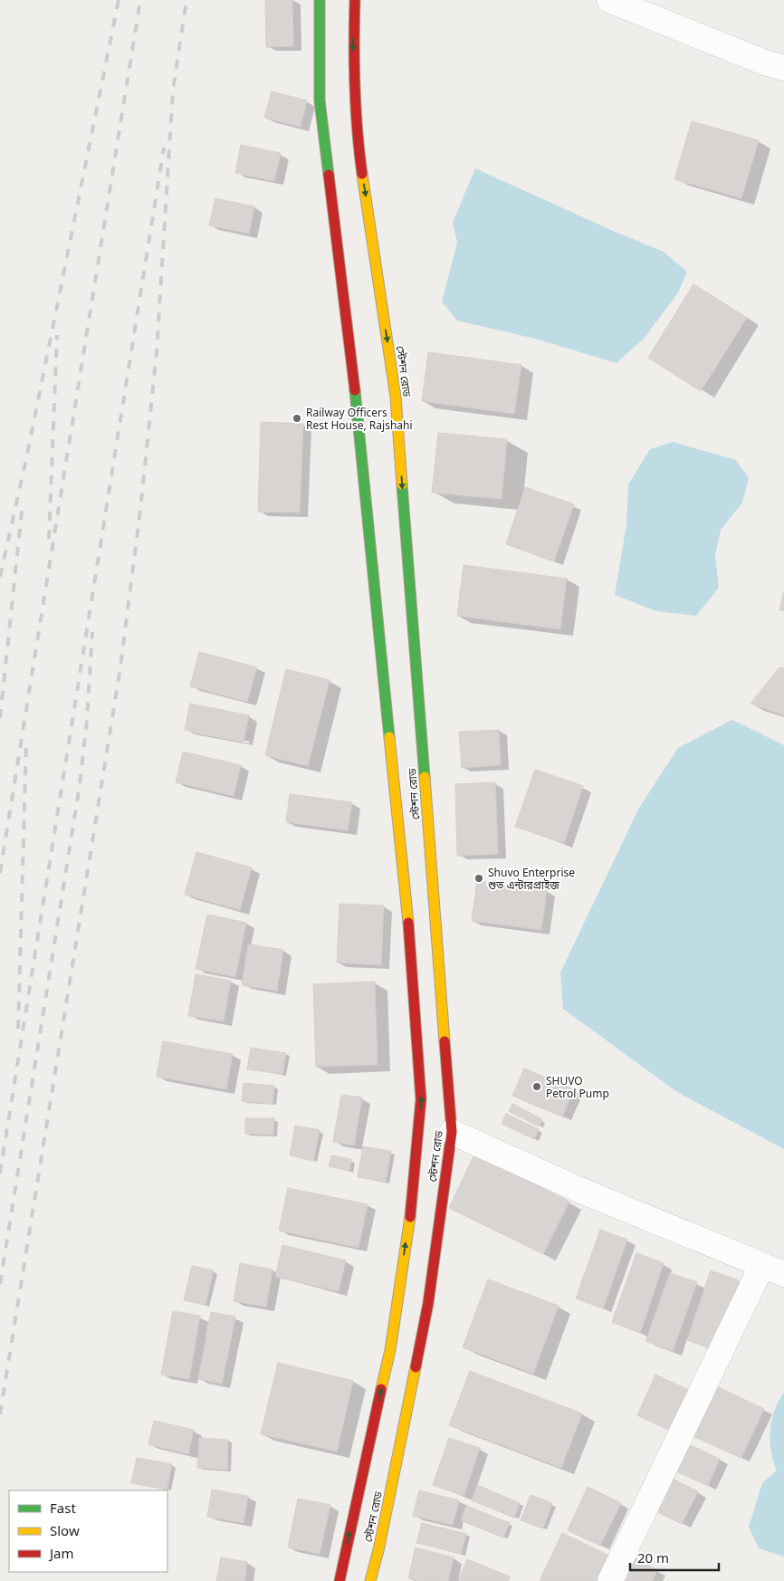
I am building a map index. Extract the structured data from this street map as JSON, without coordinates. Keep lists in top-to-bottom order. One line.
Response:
{"streets":{"main road":["স্টেশন রোড"]},"places":["Railway Officers Rest House, Rajshahi","Shuvo Enterprise শুভ এন্টারপ্রাইজ","SHUVO Petrol Pump"],"legend":["Fast","Slow","Jam"],"scale_bar":"20 m"}
